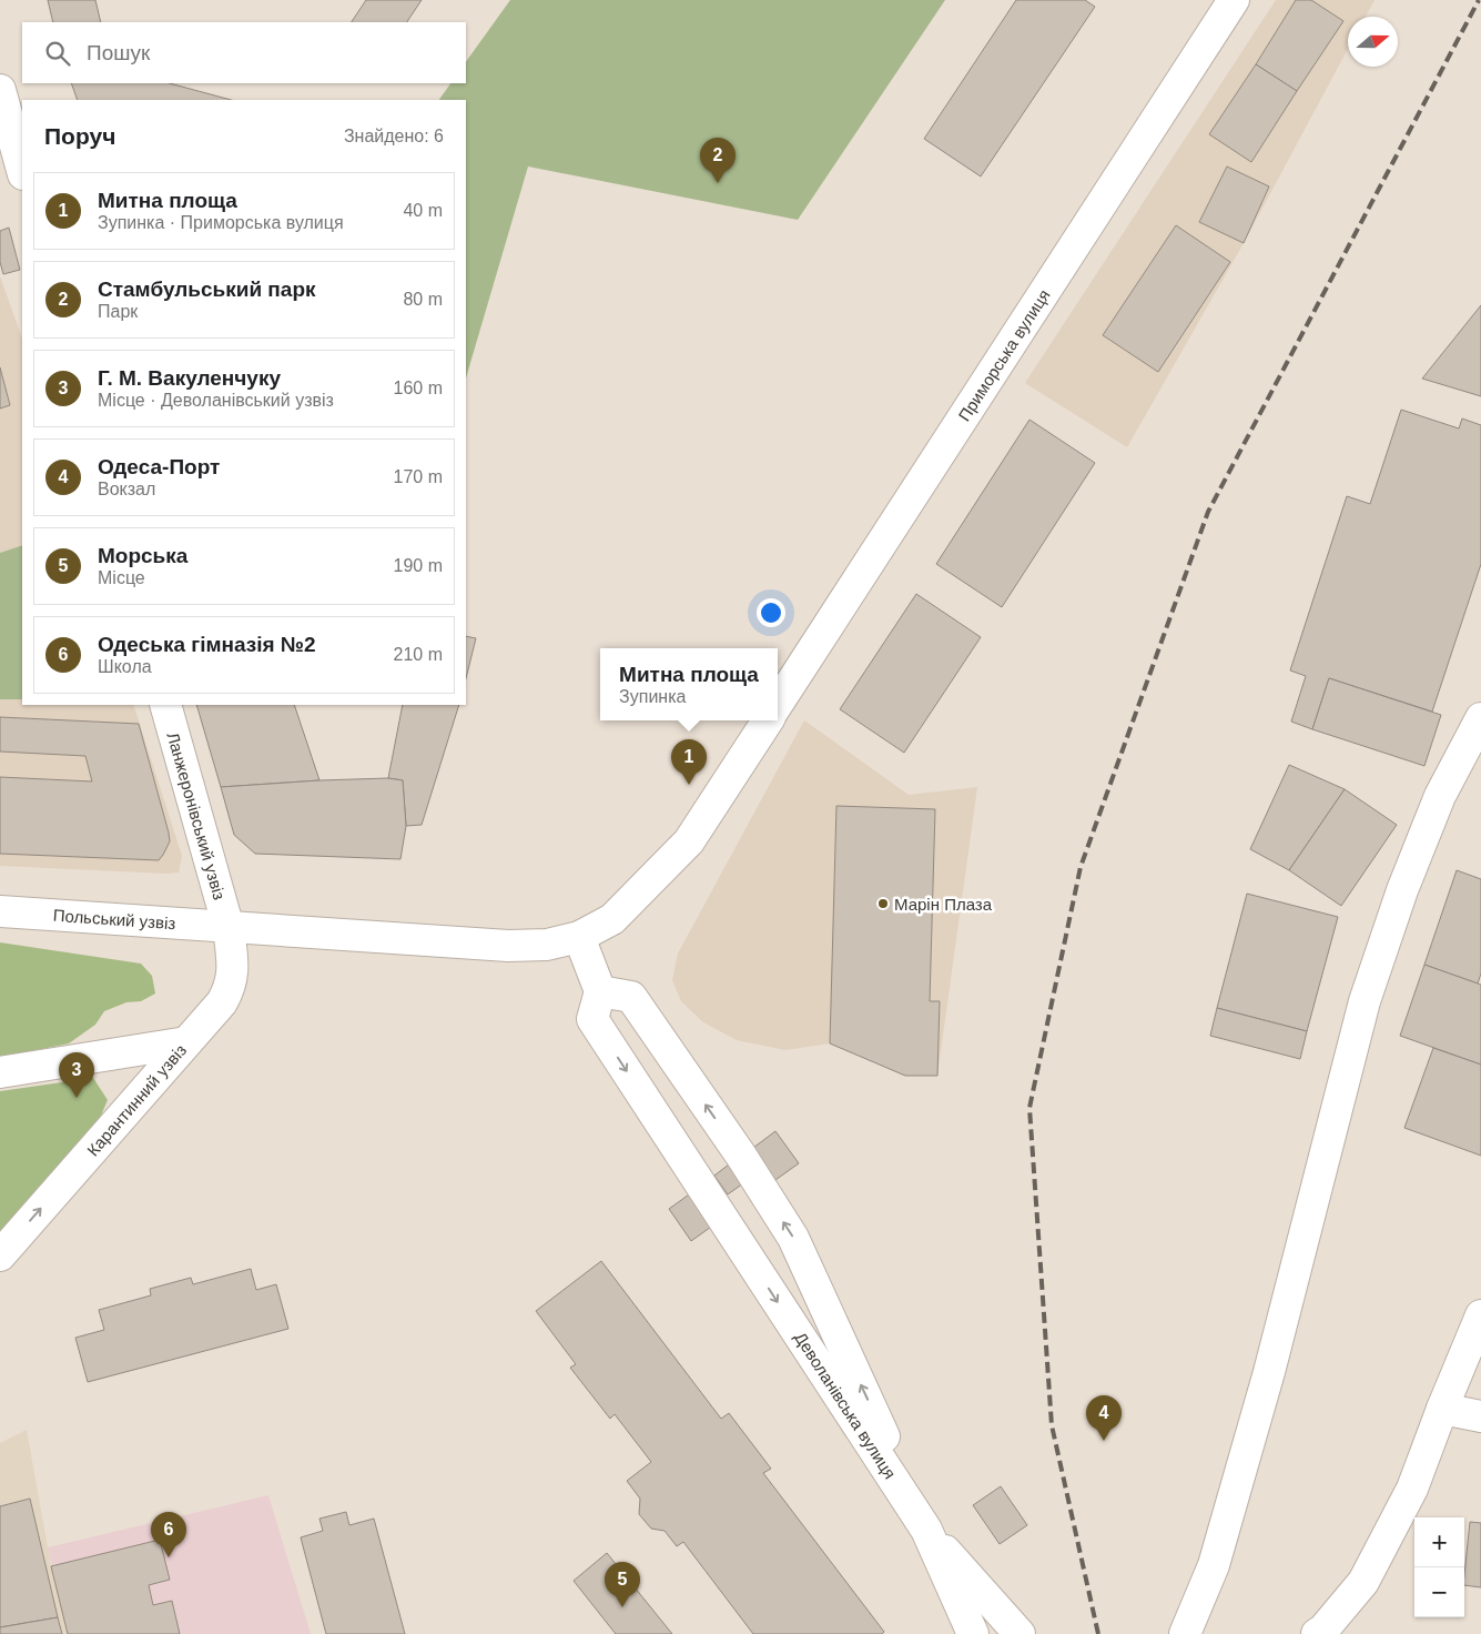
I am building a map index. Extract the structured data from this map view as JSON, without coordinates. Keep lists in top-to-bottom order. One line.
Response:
{"streets":{"main road":["Приморська вулиця","Ланжеронівський узвіз","Польський узвіз","Карантинний узвіз","Деволанівська вулиця"]},"crossings":[["Ланжеронівський узвіз","Польський узвіз"],["Ланжеронівський узвіз","Карантинний узвіз"],["Польський узвіз","Карантинний узвіз"]],"one_way":["Карантинний узвіз"],"places":["Марін Плаза"],"north":"right","page":{"search":"Пошук","heading":["Поруч","Знайдено: 6"],"pins":["2","1","3","4","6","5"],"list":[{"mark":"1","name":"Митна площа","note":"Зупинка · Приморська вулиця","value":"40 m"},{"mark":"2","name":"Стамбульський парк","note":"Парк","value":"80 m"},{"mark":"3","name":"Г. М. Вакуленчуку","note":"Місце · Деволанівський узвіз","value":"160 m"},{"mark":"4","name":"Одеса-Порт","note":"Вокзал","value":"170 m"},{"mark":"5","name":"Морська","note":"Місце","value":"190 m"},{"mark":"6","name":"Одеська гімназія №2","note":"Школа","value":"210 m"}],"popup":["Митна площа","Зупинка"],"map_buttons":["+","−"]}}
